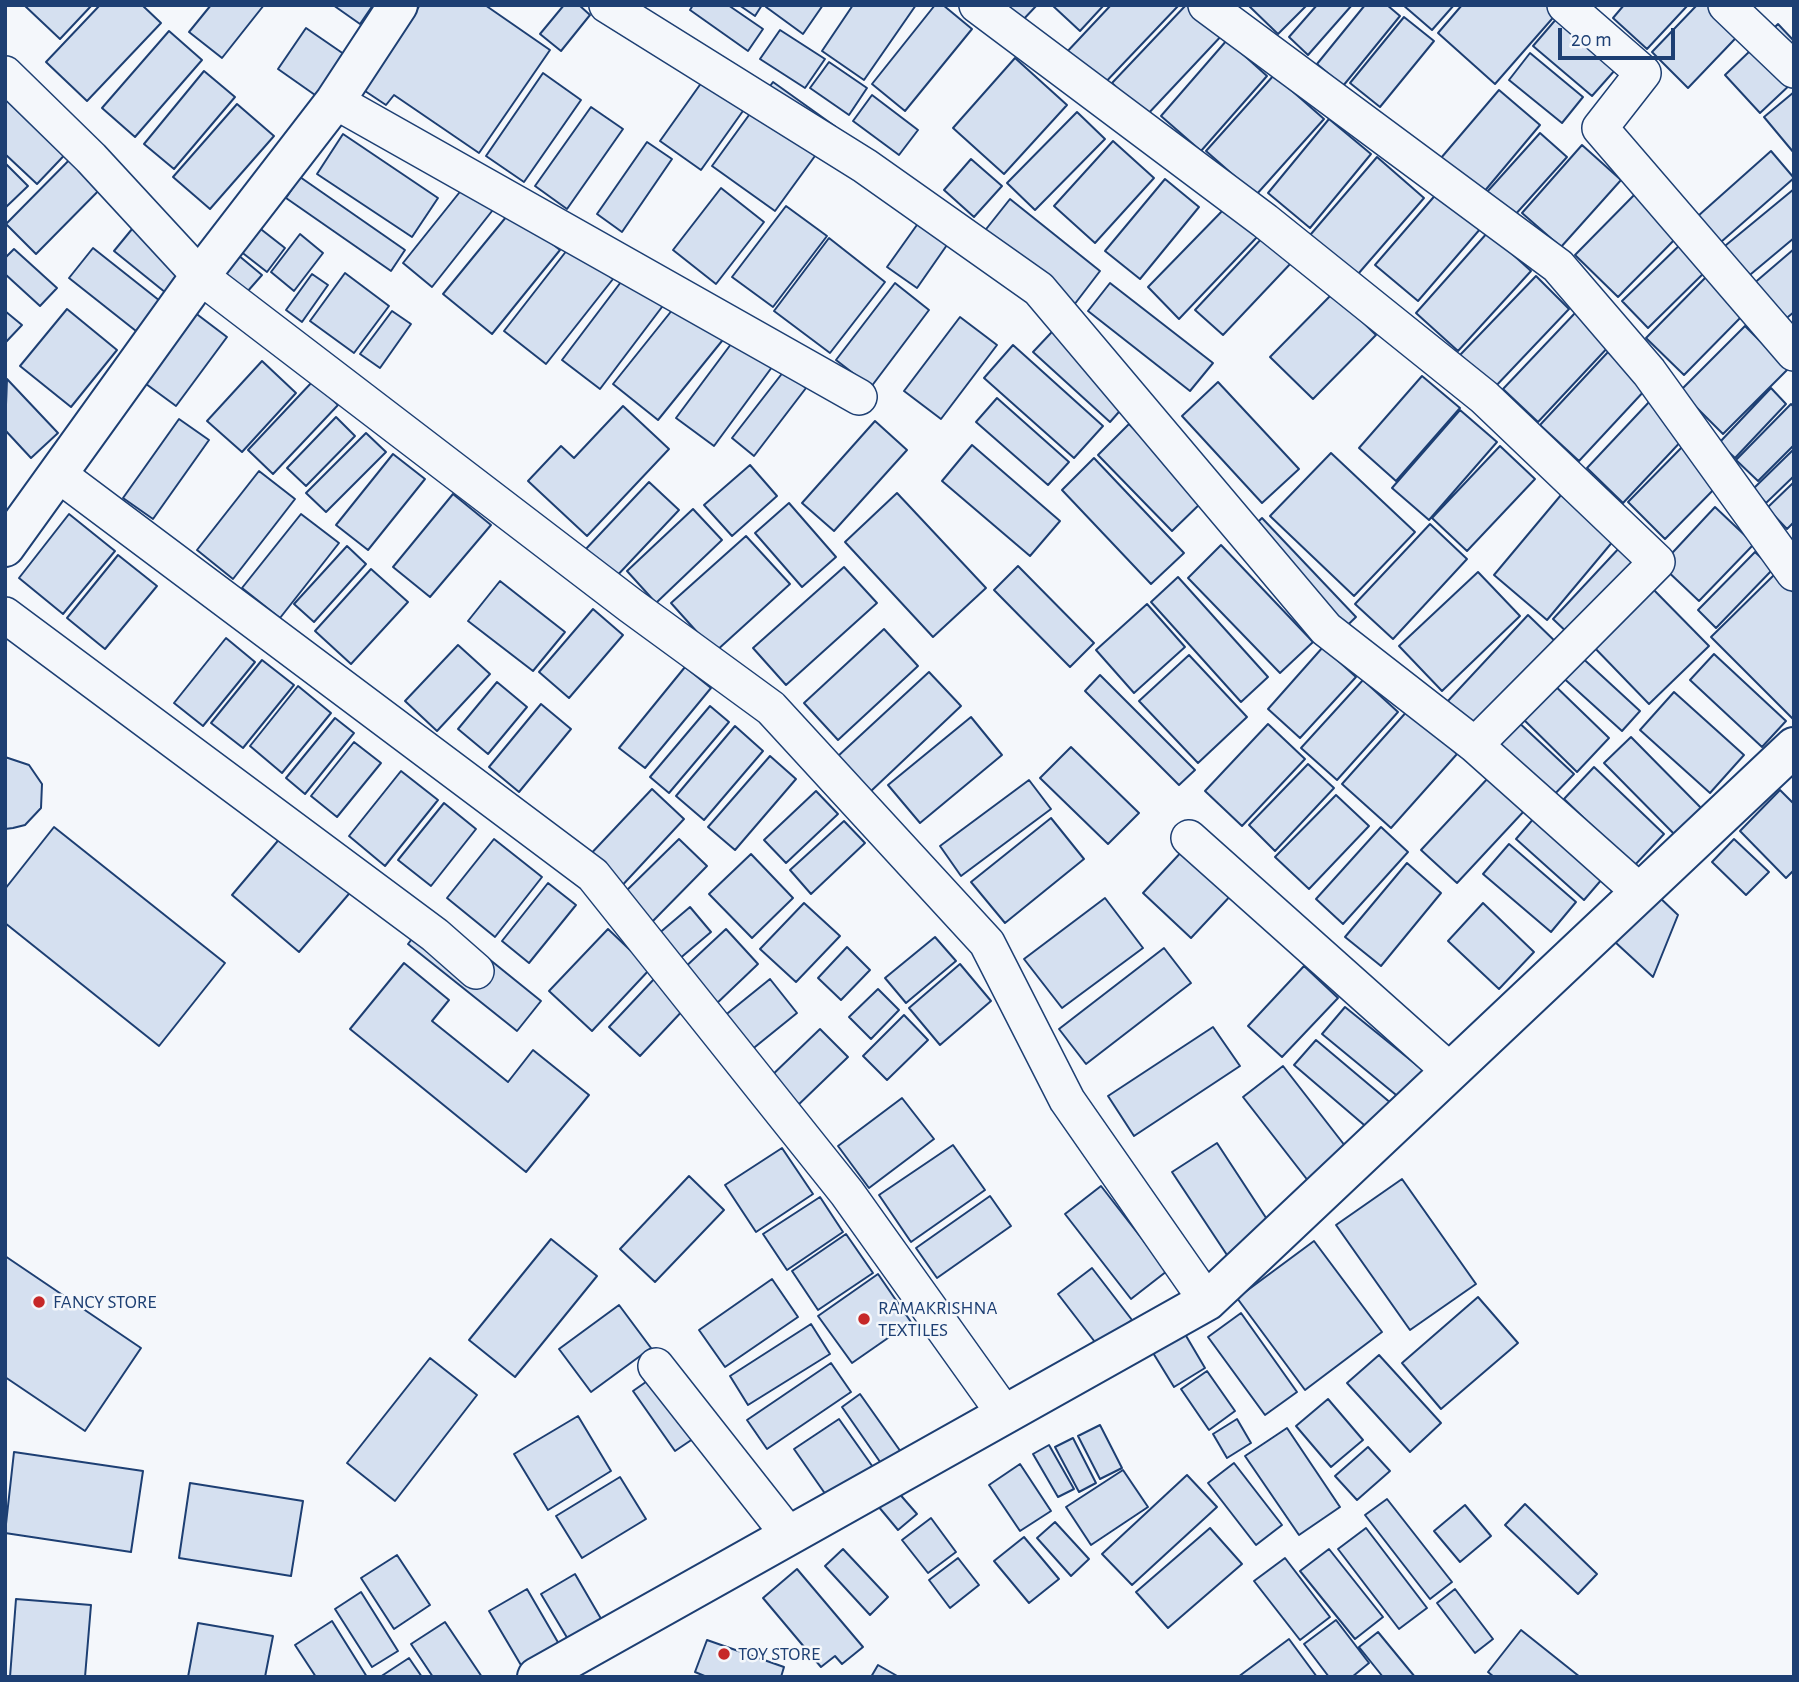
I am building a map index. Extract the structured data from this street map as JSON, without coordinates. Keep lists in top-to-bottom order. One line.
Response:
{"places":["FANCY STORE","RAMAKRISHNA TEXTILES","TOY STORE"],"scale_bar":"20 m"}
